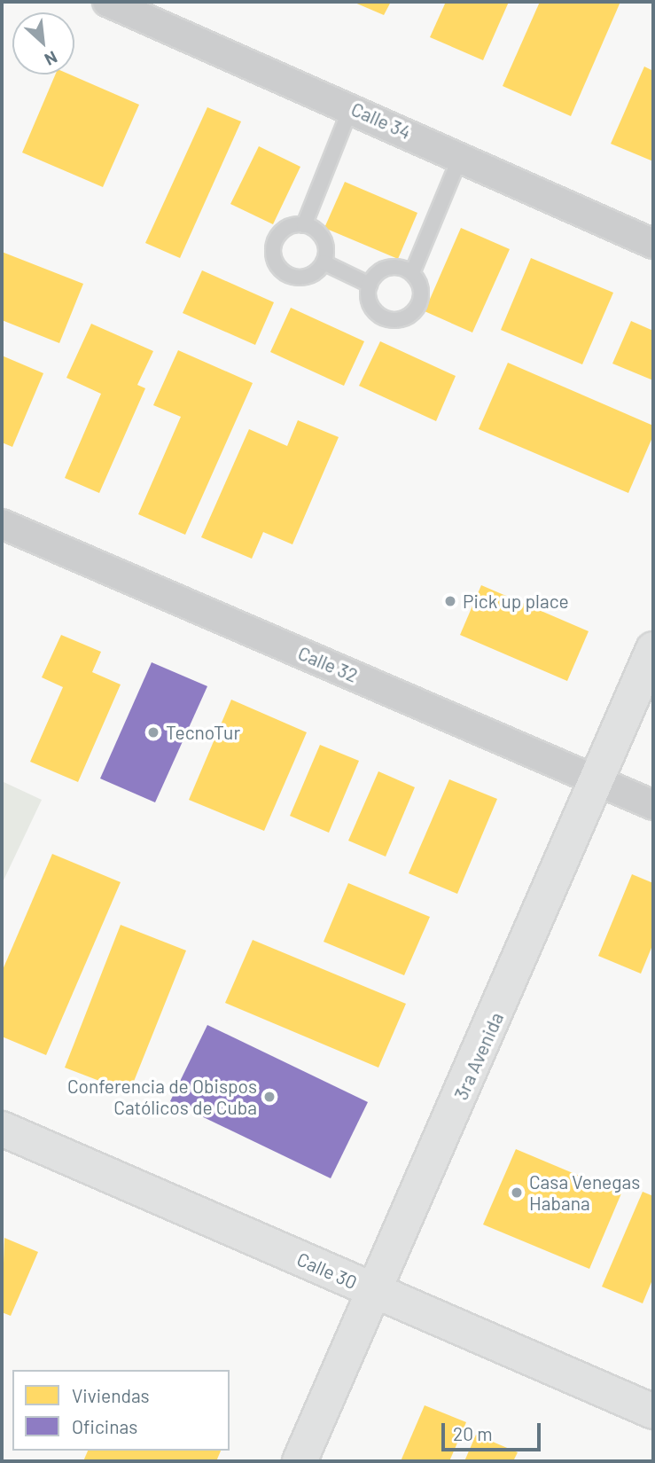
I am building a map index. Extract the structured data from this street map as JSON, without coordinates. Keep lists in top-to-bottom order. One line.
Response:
{"streets":{"main road":["3ra Avenida","Calle 30"],"street":["Calle 34","Calle 32"]},"crossings":[["Calle 32","3ra Avenida"],["3ra Avenida","Calle 30"]],"places":["Pick up place","TecnoTur","Conferencia de Obispos Católicos de Cuba","Casa Venegas Habana"],"legend":["Viviendas","Oficinas"],"scale_bar":"20 m","north":"bottom right"}
